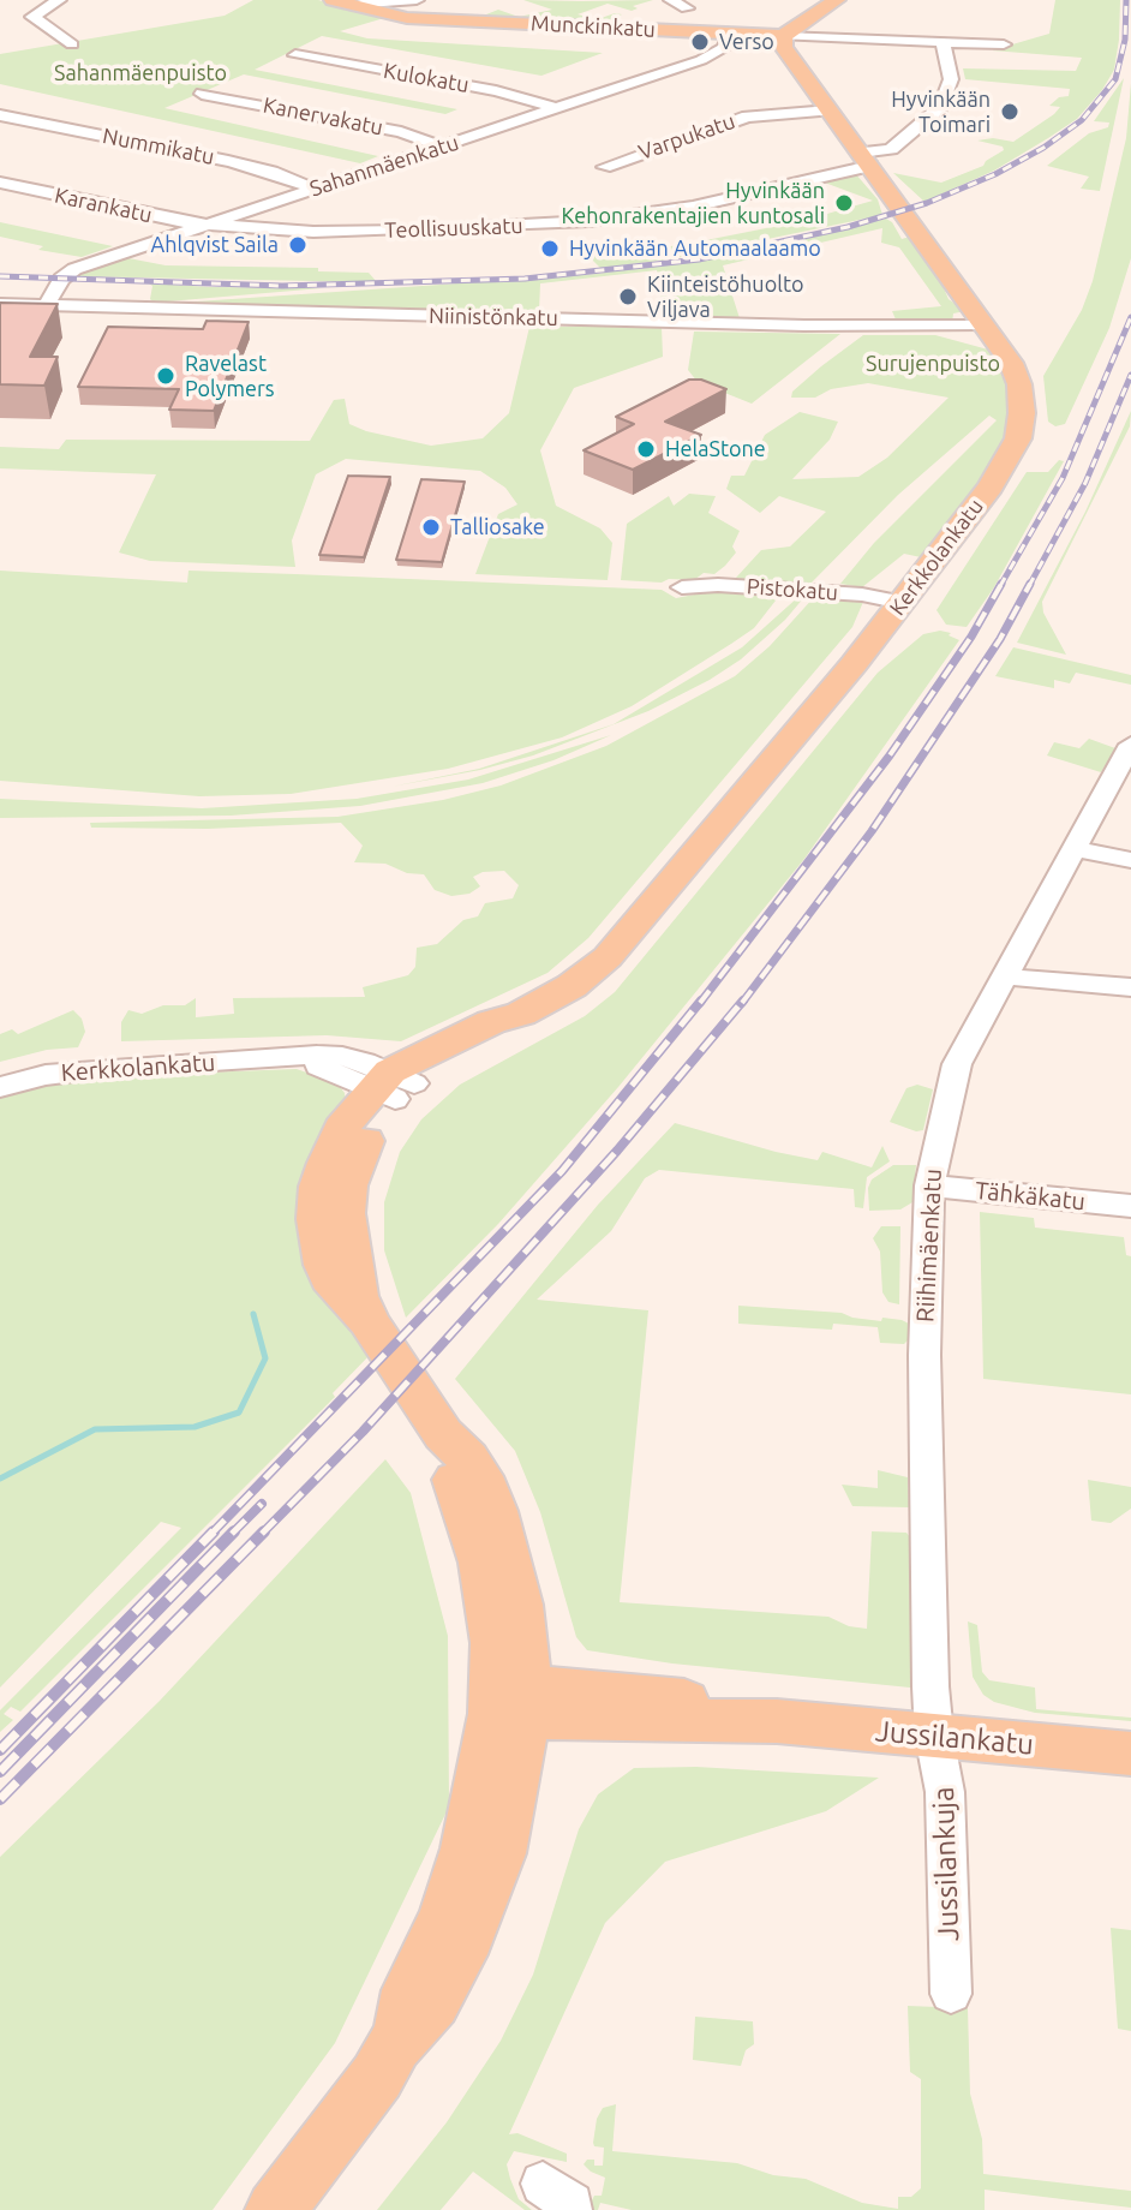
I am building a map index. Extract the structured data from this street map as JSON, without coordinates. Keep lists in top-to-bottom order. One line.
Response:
{"streets":{"main road":["Munckinkatu","Kerkkolankatu","Jussilankatu"],"street":["Kulokatu","Kanervakatu","Varpukatu","Nummikatu","Sahanmäenkatu","Karankatu","Teollisuuskatu","Niinistönkatu","Pistokatu","Tähkäkatu","Riihimäenkatu","Jussilankuja"]},"crossings":[["Munckinkatu","Sahanmäenkatu"],["Munckinkatu","Teollisuuskatu"],["Munckinkatu","Kerkkolankatu"],["Kulokatu","Sahanmäenkatu"],["Kanervakatu","Sahanmäenkatu"],["Varpukatu","Kerkkolankatu"],["Nummikatu","Sahanmäenkatu"],["Sahanmäenkatu","Karankatu"],["Sahanmäenkatu","Teollisuuskatu"],["Sahanmäenkatu","Niinistönkatu"],["Karankatu","Teollisuuskatu"],["Teollisuuskatu","Kerkkolankatu"],["Niinistönkatu","Kerkkolankatu"],["Kerkkolankatu","Pistokatu"],["Tähkäkatu","Riihimäenkatu"],["Riihimäenkatu","Jussilankatu"],["Riihimäenkatu","Jussilankuja"],["Jussilankatu","Jussilankuja"]],"parks":["Sahanmäenpuisto","Surujenpuisto"],"places":["Verso","Hyvinkään Toimari","Hyvinkään Kehonrakentajien kuntosali","Ahlqvist Saila","Hyvinkään Automaalaamo","Kiinteistöhuolto Viljava","Ravelast Polymers","HelaStone","Talliosake"]}
